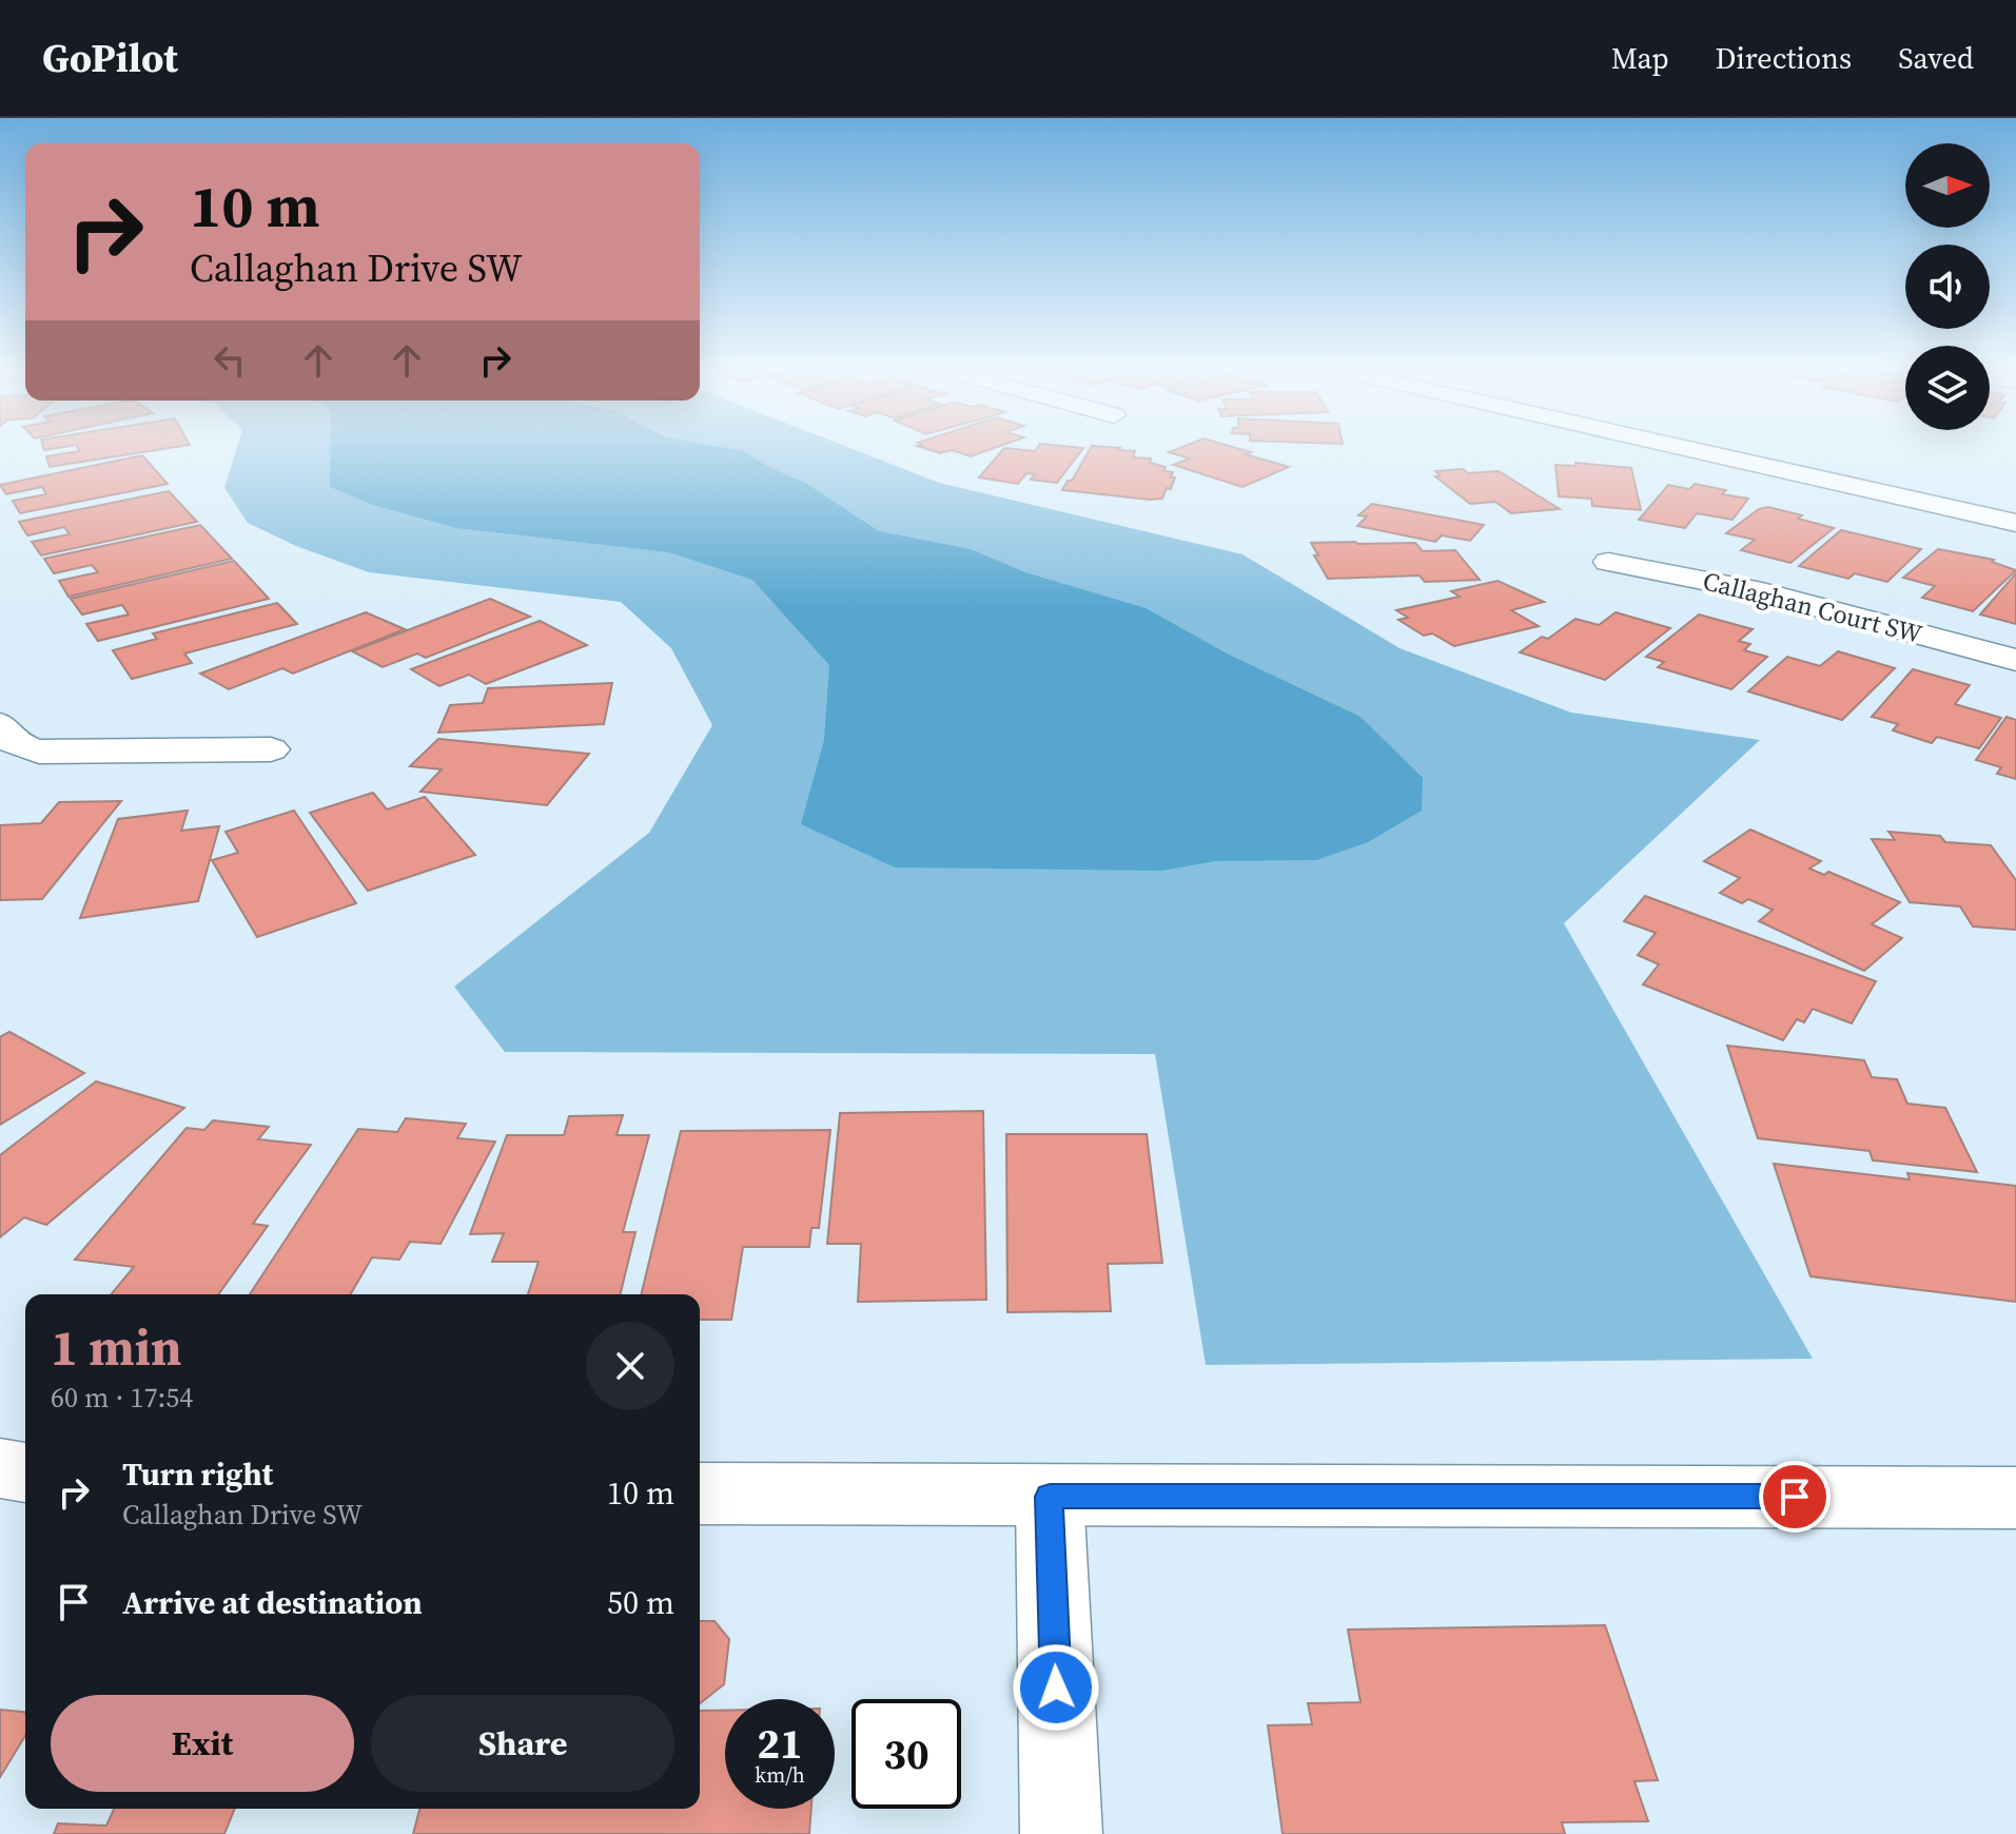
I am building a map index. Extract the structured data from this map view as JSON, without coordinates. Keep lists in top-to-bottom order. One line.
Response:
{"streets":{"street":["Callaghan Court SW"]},"north":"right","page":{"header":"GoPilot","nav":["Map","Directions","Saved"],"turn":["10 m","Callaghan Drive SW"],"heading":["1 min","60 m · 17:54"],"list":[{"name":"Turn right","note":"Callaghan Drive SW","value":"10 m"},{"name":"Arrive at destination","value":"50 m"}],"buttons":["Exit","Share"],"speed":"21 km/h","limit":"30"}}
